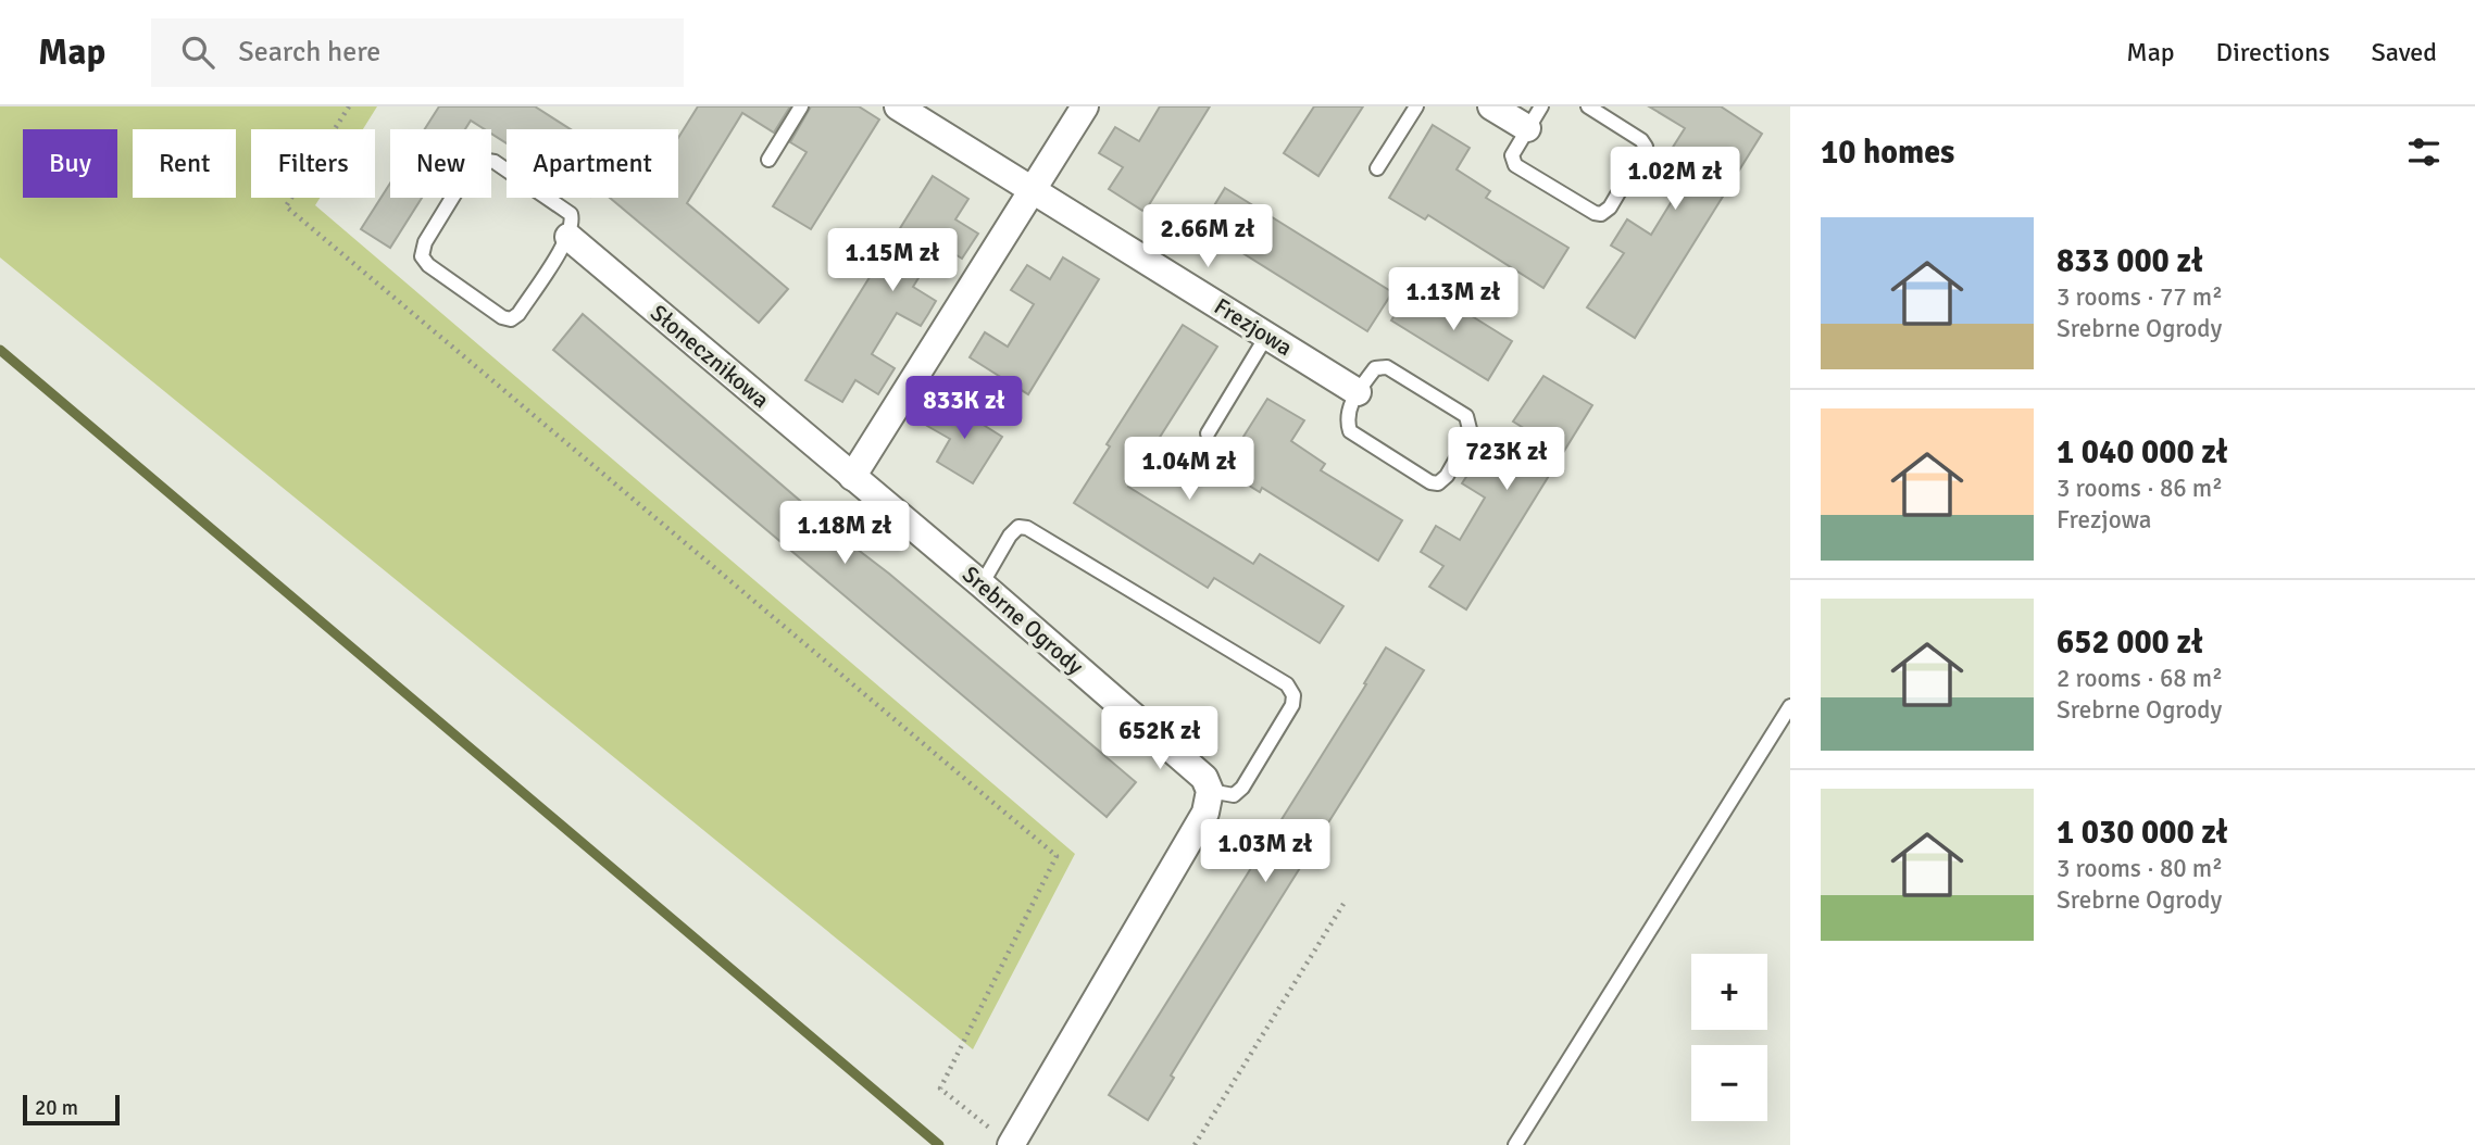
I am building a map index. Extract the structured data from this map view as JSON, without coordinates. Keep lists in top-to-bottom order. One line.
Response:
{"streets":{"street":["Frezjowa","Słonecznikowa","Srebrne Ogrody"]},"crossings":[["Słonecznikowa","Srebrne Ogrody"]],"scale_bar":"20 m","page":{"header":"Map","search":"Search here","nav":["Map","Directions","Saved"],"heading":"10 homes","chip":["Buy","Rent","Filters","New","Apartment"],"price":["1.02M zł","2.66M zł","1.15M zł","1.13M zł","833K zł","723K zł","1.04M zł","1.18M zł","652K zł","1.03M zł"],"list":[{"name":"833 000 zł","note":"3 rooms · 77 m² · Srebrne Ogrody"},{"name":"1 040 000 zł","note":"3 rooms · 86 m² · Frezjowa"},{"name":"652 000 zł","note":"2 rooms · 68 m² · Srebrne Ogrody"},{"name":"1 030 000 zł","note":"3 rooms · 80 m² · Srebrne Ogrody"}],"map_buttons":["+","−"],"scale":"20 m"}}
